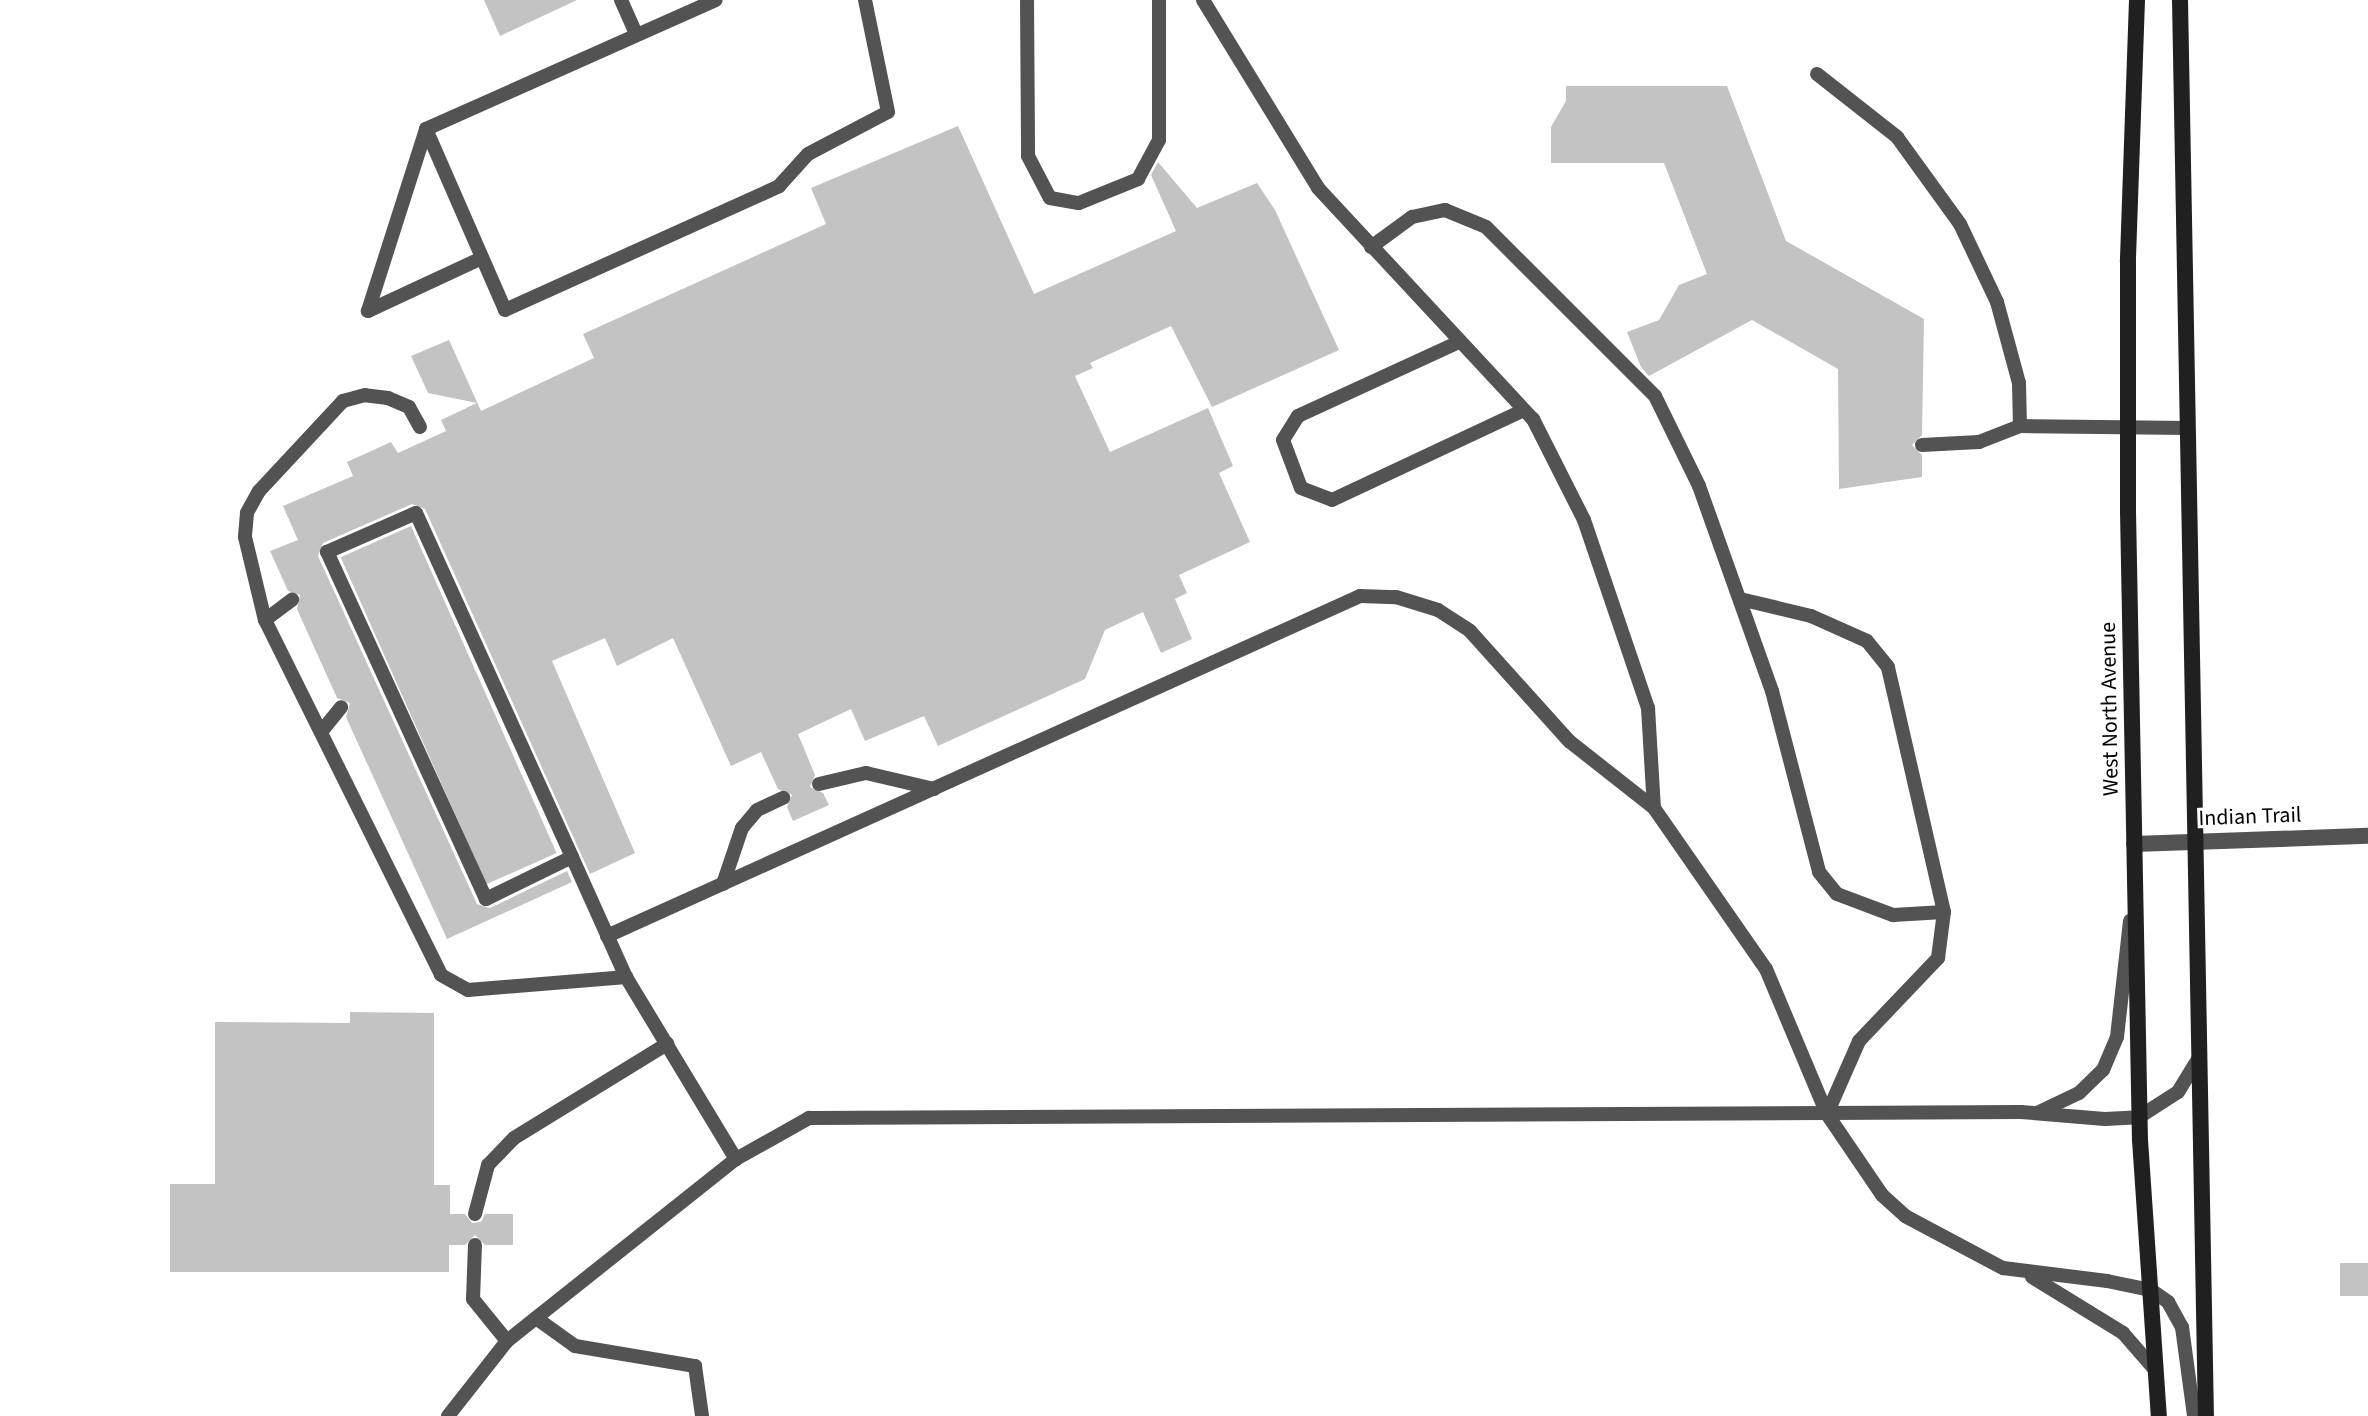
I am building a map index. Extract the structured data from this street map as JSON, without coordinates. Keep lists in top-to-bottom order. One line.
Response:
{"streets":{"main road":["West North Avenue"],"street":["Indian Trail"]},"crossings":[["West North Avenue","Indian Trail"]]}
